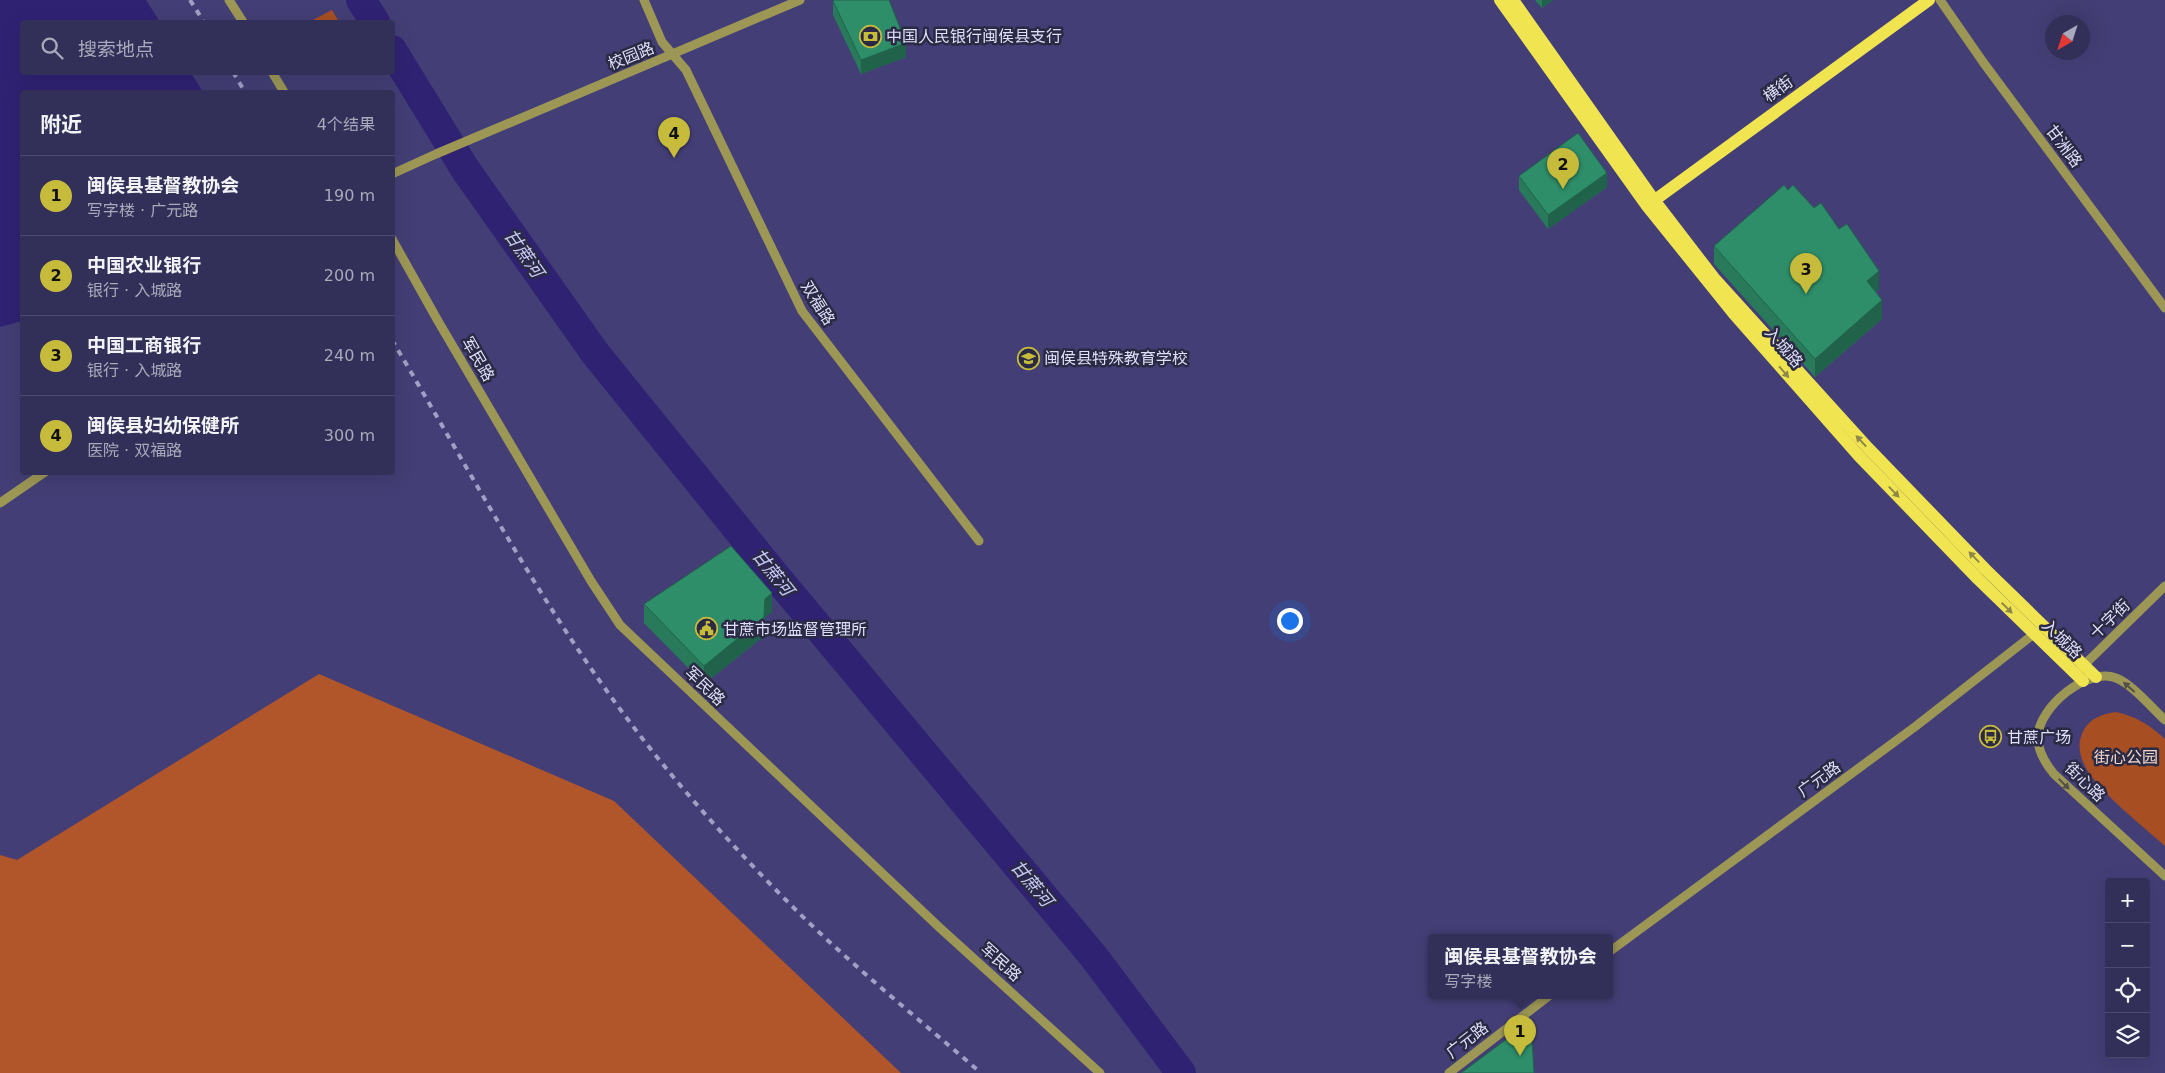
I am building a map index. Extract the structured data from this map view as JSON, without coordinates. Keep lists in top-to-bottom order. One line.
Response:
{"streets":{"main road":["横街","入城路"],"street":["校园路","甘洲路","双福路","军民路","十字街","广元路","街心路"]},"crossings":[["校园路","双福路"],["横街","入城路"],["入城路","十字街"],["入城路","广元路"],["入城路","街心路"],["十字街","街心路"]],"one_way":["街心路"],"water":["甘蔗河"],"parks":["街心公园"],"places":{"bank":["中国人民银行闽侯县支行"],"school or university":["闽侯县特殊教育学校"],"public building":["甘蔗市场监督管理所"],"bus stop":["甘蔗广场"]},"north":"bottom left","page":{"search":"搜索地点","heading":["附近","4个结果"],"pins":["4","2","3","1"],"list":[{"mark":"1","name":"闽侯县基督教协会","note":"写字楼 · 广元路","value":"190 m"},{"mark":"2","name":"中国农业银行","note":"银行 · 入城路","value":"200 m"},{"mark":"3","name":"中国工商银行","note":"银行 · 入城路","value":"240 m"},{"mark":"4","name":"闽侯县妇幼保健所","note":"医院 · 双福路","value":"300 m"}],"map_buttons":["+","−"],"popup":["闽侯县基督教协会","写字楼"]}}
